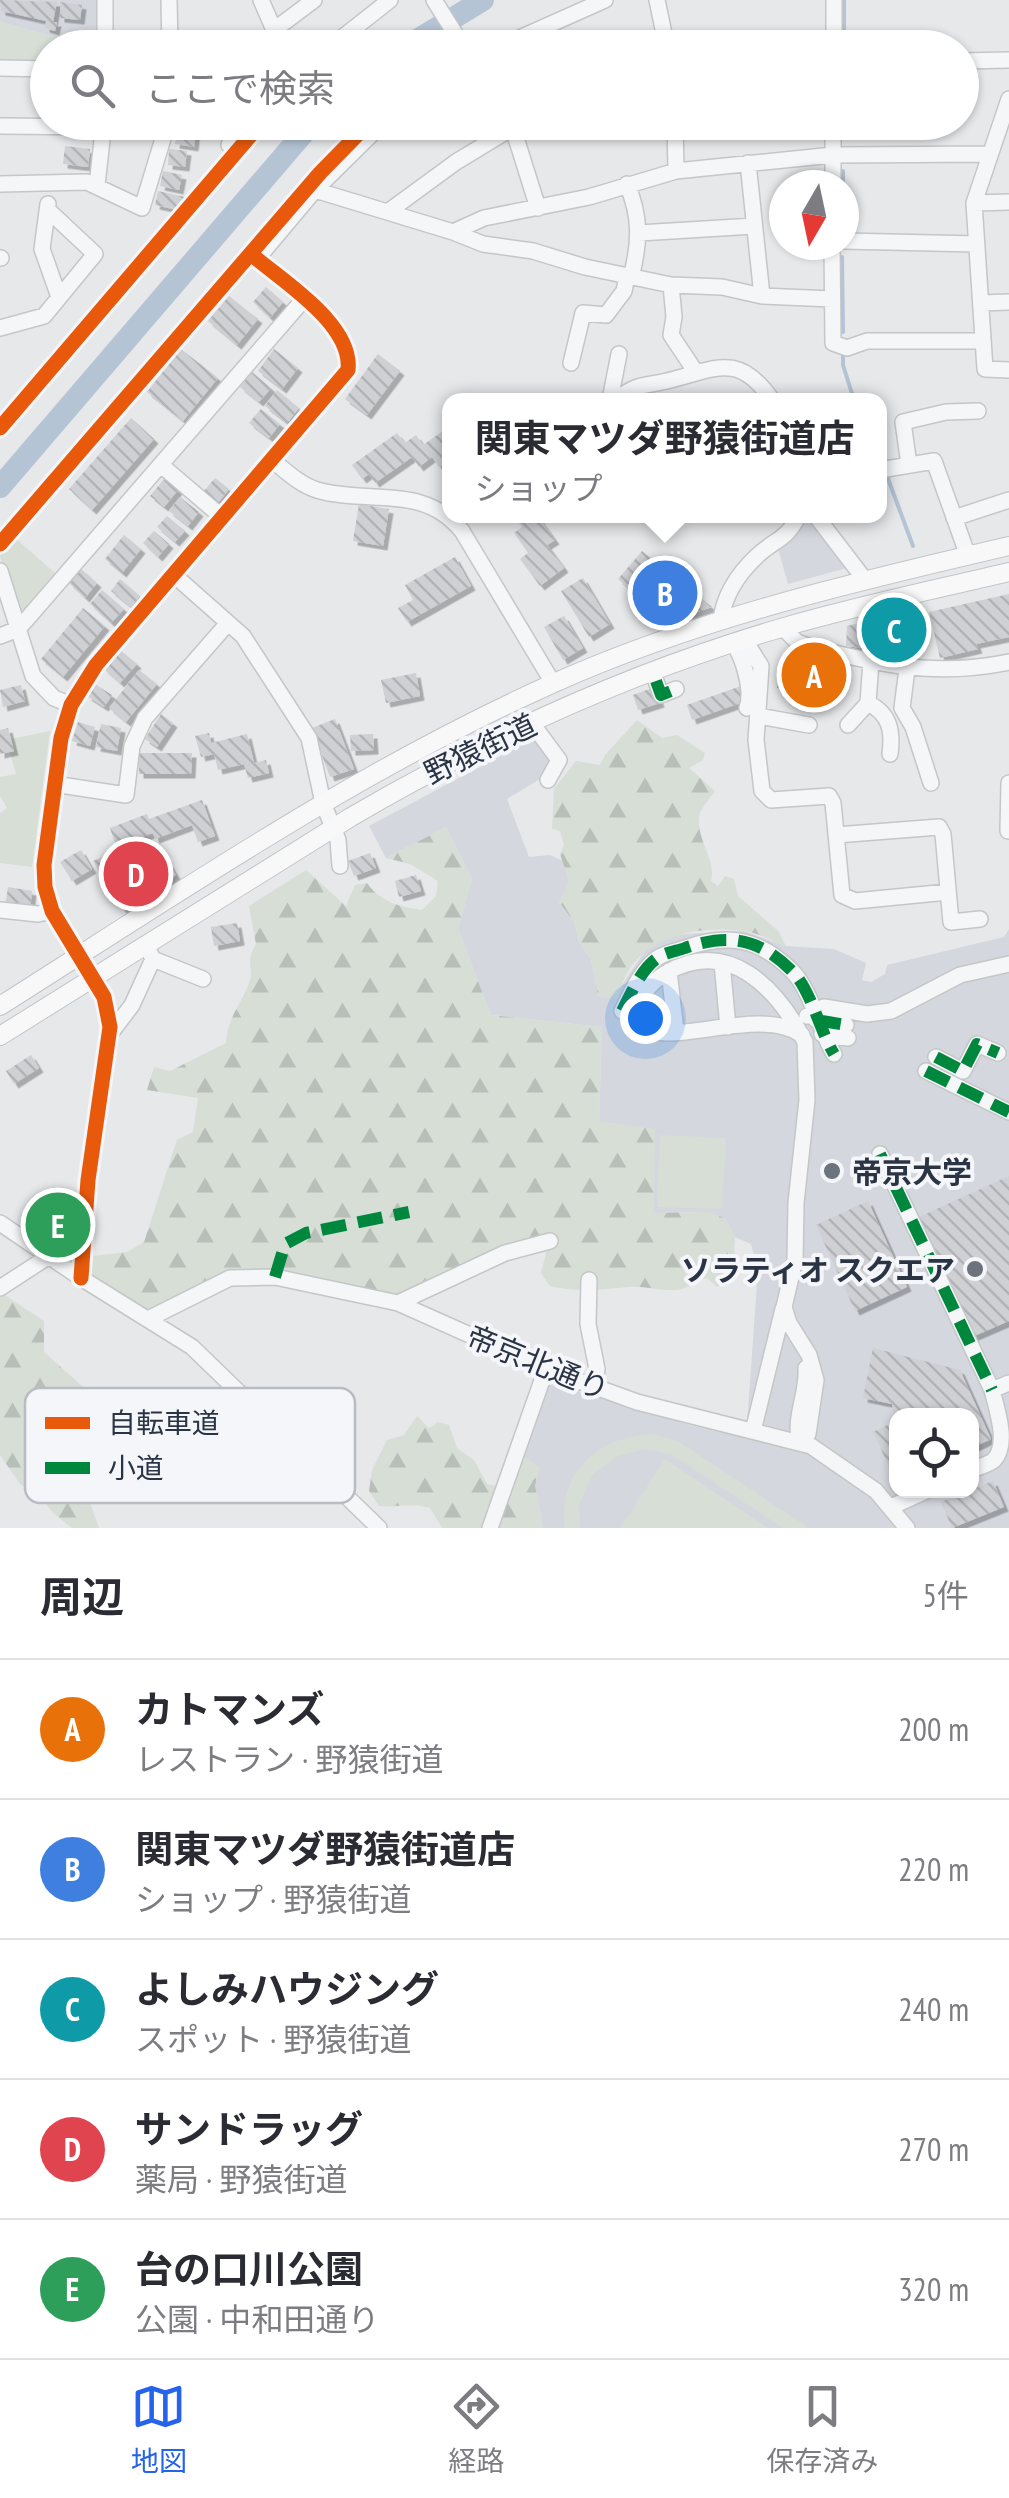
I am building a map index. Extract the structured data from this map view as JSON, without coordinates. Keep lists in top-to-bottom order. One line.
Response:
{"streets":{"main road":["野猿街道"],"street":["帝京北通り"]},"places":["帝京大学","ソラティオ スクエア"],"legend":["自転車道","小道"],"north":"bottom","page":{"search":"ここで検索","popup":["関東マツダ野猿街道店","ショップ"],"pins":["B","C","A","D","E"],"heading":["周辺","5件"],"list":[{"mark":"A","name":"カトマンズ","note":"レストラン · 野猿街道","value":"200 m"},{"mark":"B","name":"関東マツダ野猿街道店","note":"ショップ · 野猿街道","value":"220 m"},{"mark":"C","name":"よしみハウジング","note":"スポット · 野猿街道","value":"240 m"},{"mark":"D","name":"サンドラッグ","note":"薬局 · 野猿街道","value":"270 m"},{"mark":"E","name":"台の口川公園","note":"公園 · 中和田通り","value":"320 m"}],"nav":["地図","経路","保存済み"]}}
